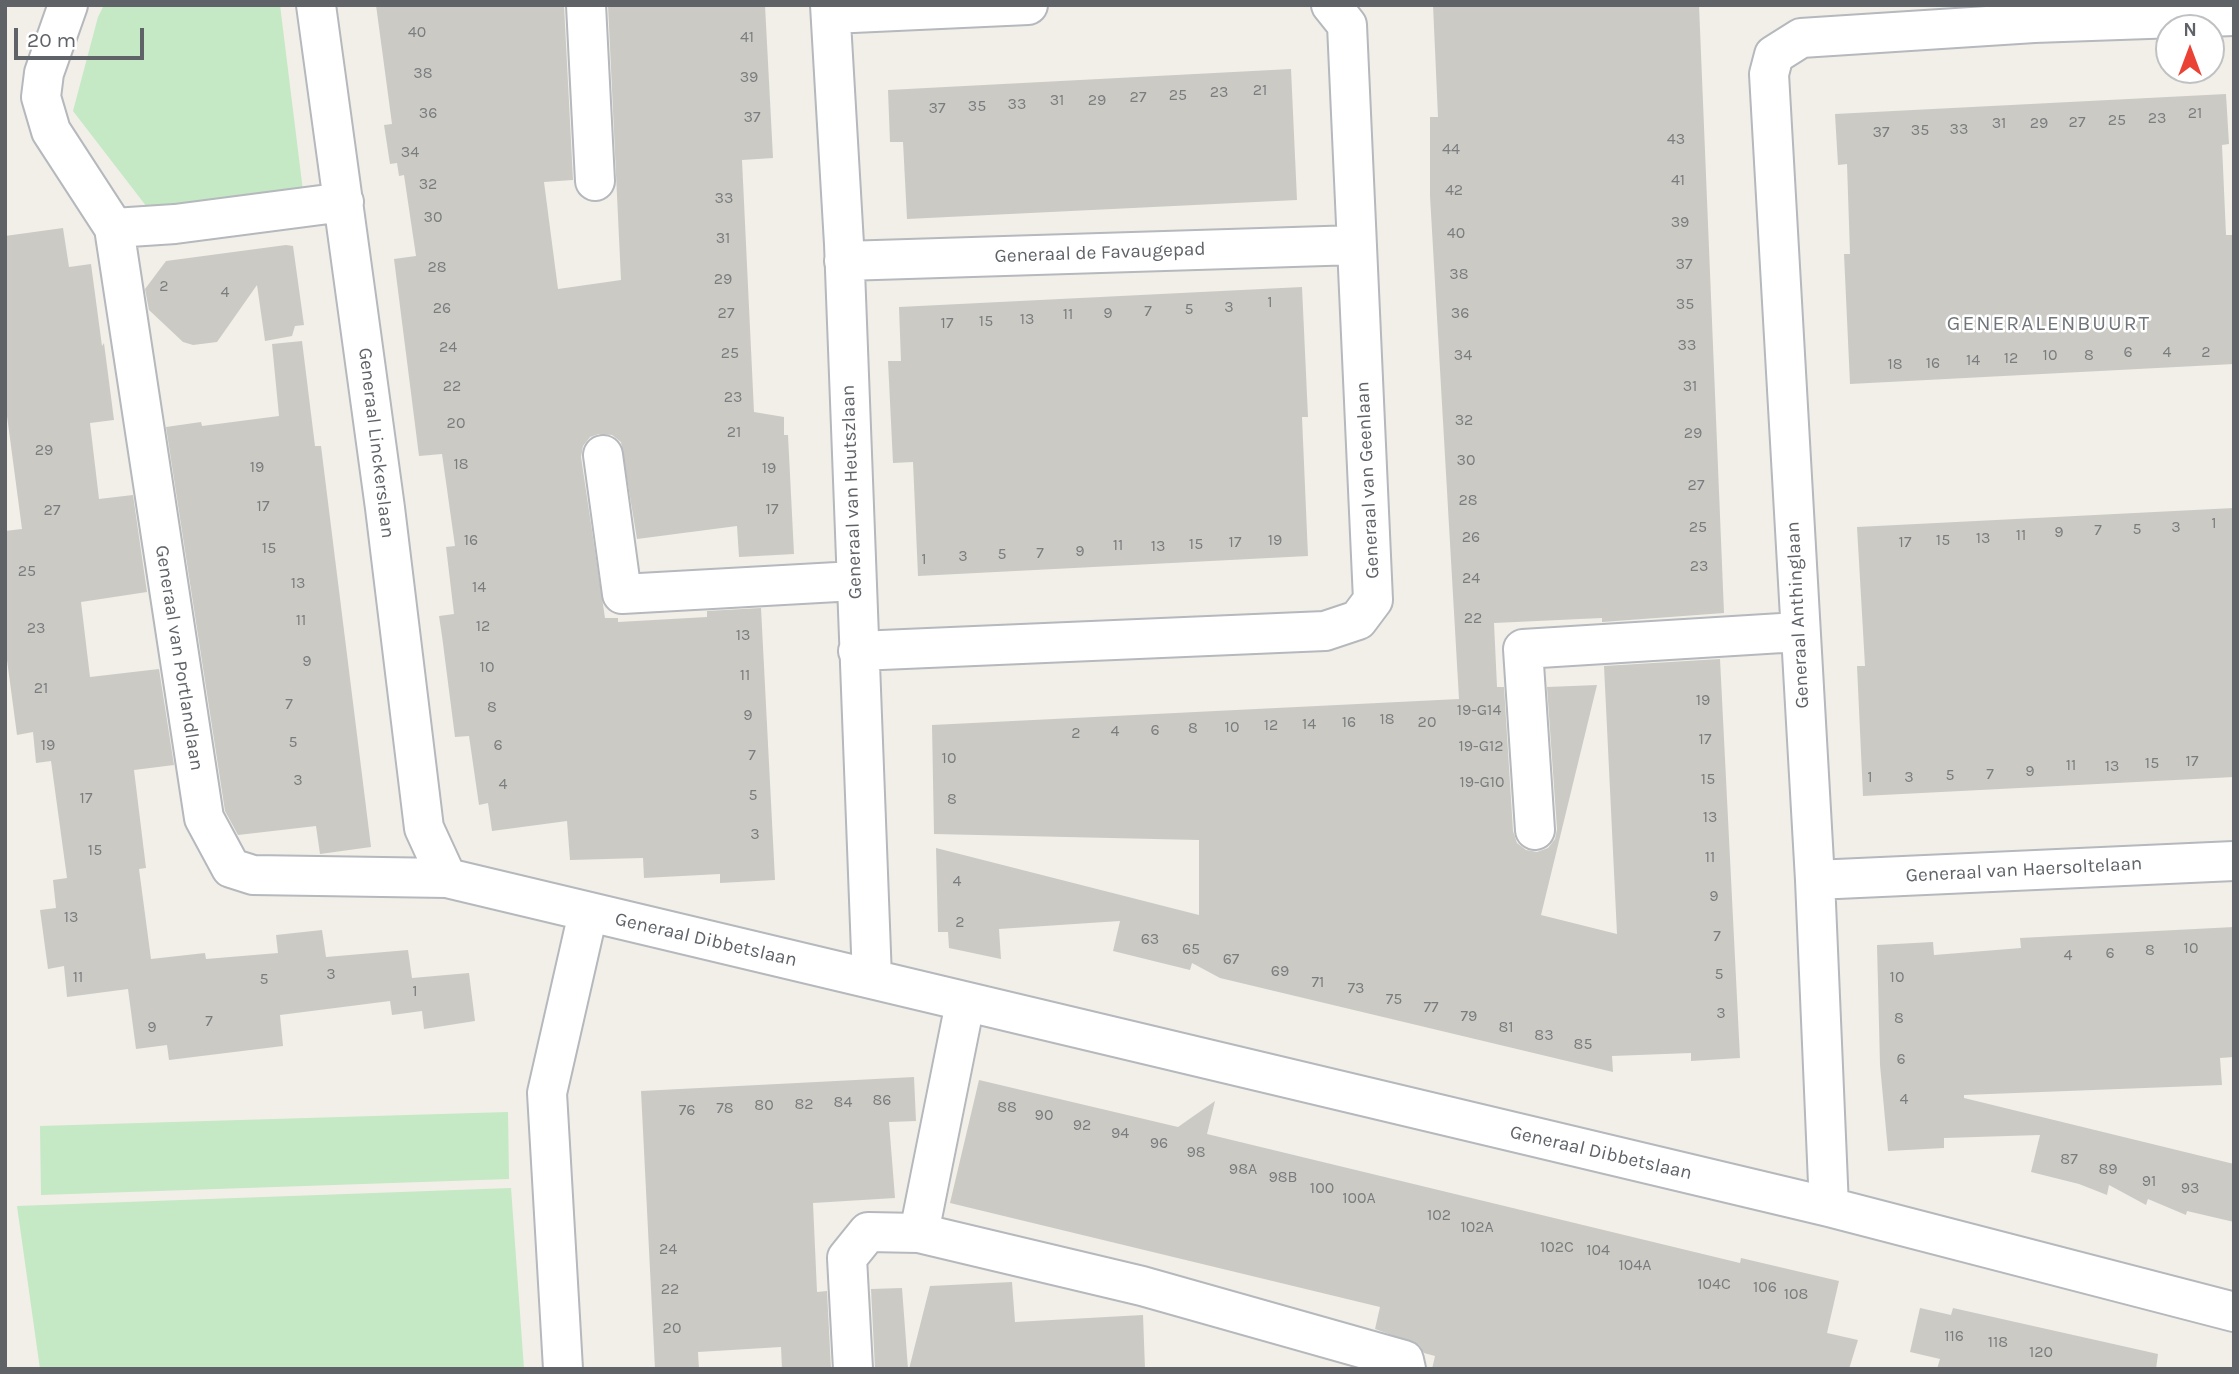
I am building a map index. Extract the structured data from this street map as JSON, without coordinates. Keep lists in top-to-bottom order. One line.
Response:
{"streets":{"street":["Generaal de Favaugepad","Generaal Linckerslaan","Generaal van Geenlaan","Generaal van Heutszlaan","Generaal Anthinglaan","Generaal van Portlandlaan","Generaal van Haersoltelaan","Generaal Dibbetslaan"]},"crossings":[["Generaal de Favaugepad","Generaal van Geenlaan"],["Generaal de Favaugepad","Generaal van Heutszlaan"],["Generaal Linckerslaan","Generaal van Portlandlaan"],["Generaal Linckerslaan","Generaal Dibbetslaan"],["Generaal van Geenlaan","Generaal van Heutszlaan"],["Generaal van Heutszlaan","Generaal Dibbetslaan"],["Generaal Anthinglaan","Generaal van Haersoltelaan"],["Generaal Anthinglaan","Generaal Dibbetslaan"],["Generaal van Portlandlaan","Generaal Dibbetslaan"]],"districts":["GENERALENBUURT"],"house_numbers":["40","41","38","39","21","23","25","27","31","29","33","35","37","36","21","37","23","25","27","31","29","33","35","37","43","44","34","41","32","42","33","30","39","40","31","37","28","38","29","2","4","1","35","3","26","5","7","27","9","36","11","13","15","17","33","24","6","4","2","25","34","10","8","12","14","16","18","22","31","23","32","20","21","29","29","30","18","19","19","27","28","17","17","27","1","25","3","5","7","9","11","26","13","16","19","15","17","17","15","11","13","15","9","7","5","3","1","23","25","24","13","14","22","11","12","23","13","9","10","11","21","19","7","8","19-G14","9","18","16","20","14","12","10","8","6","4","2","17","5","19","6","19-G12","7","10","17","15","11","13","9","7","5","1","3","15","3","19-G10","4","5","17","8","13","3","15","11","4","9","13","2","7","63","10","65","8","6","4","67","69","3","5","11","10","5","71","73","1","75","77","3","79","8","7","9","81","83","85","6","4","86","84","82","80","88","78","76","90","92","94","96","98","87","98A","89","98B","91","100","93","100A","102","102A","102C","24","104","104A","104C","106","22","108","20","116","118","120"],"scale_bar":"20 m","north":"top"}
